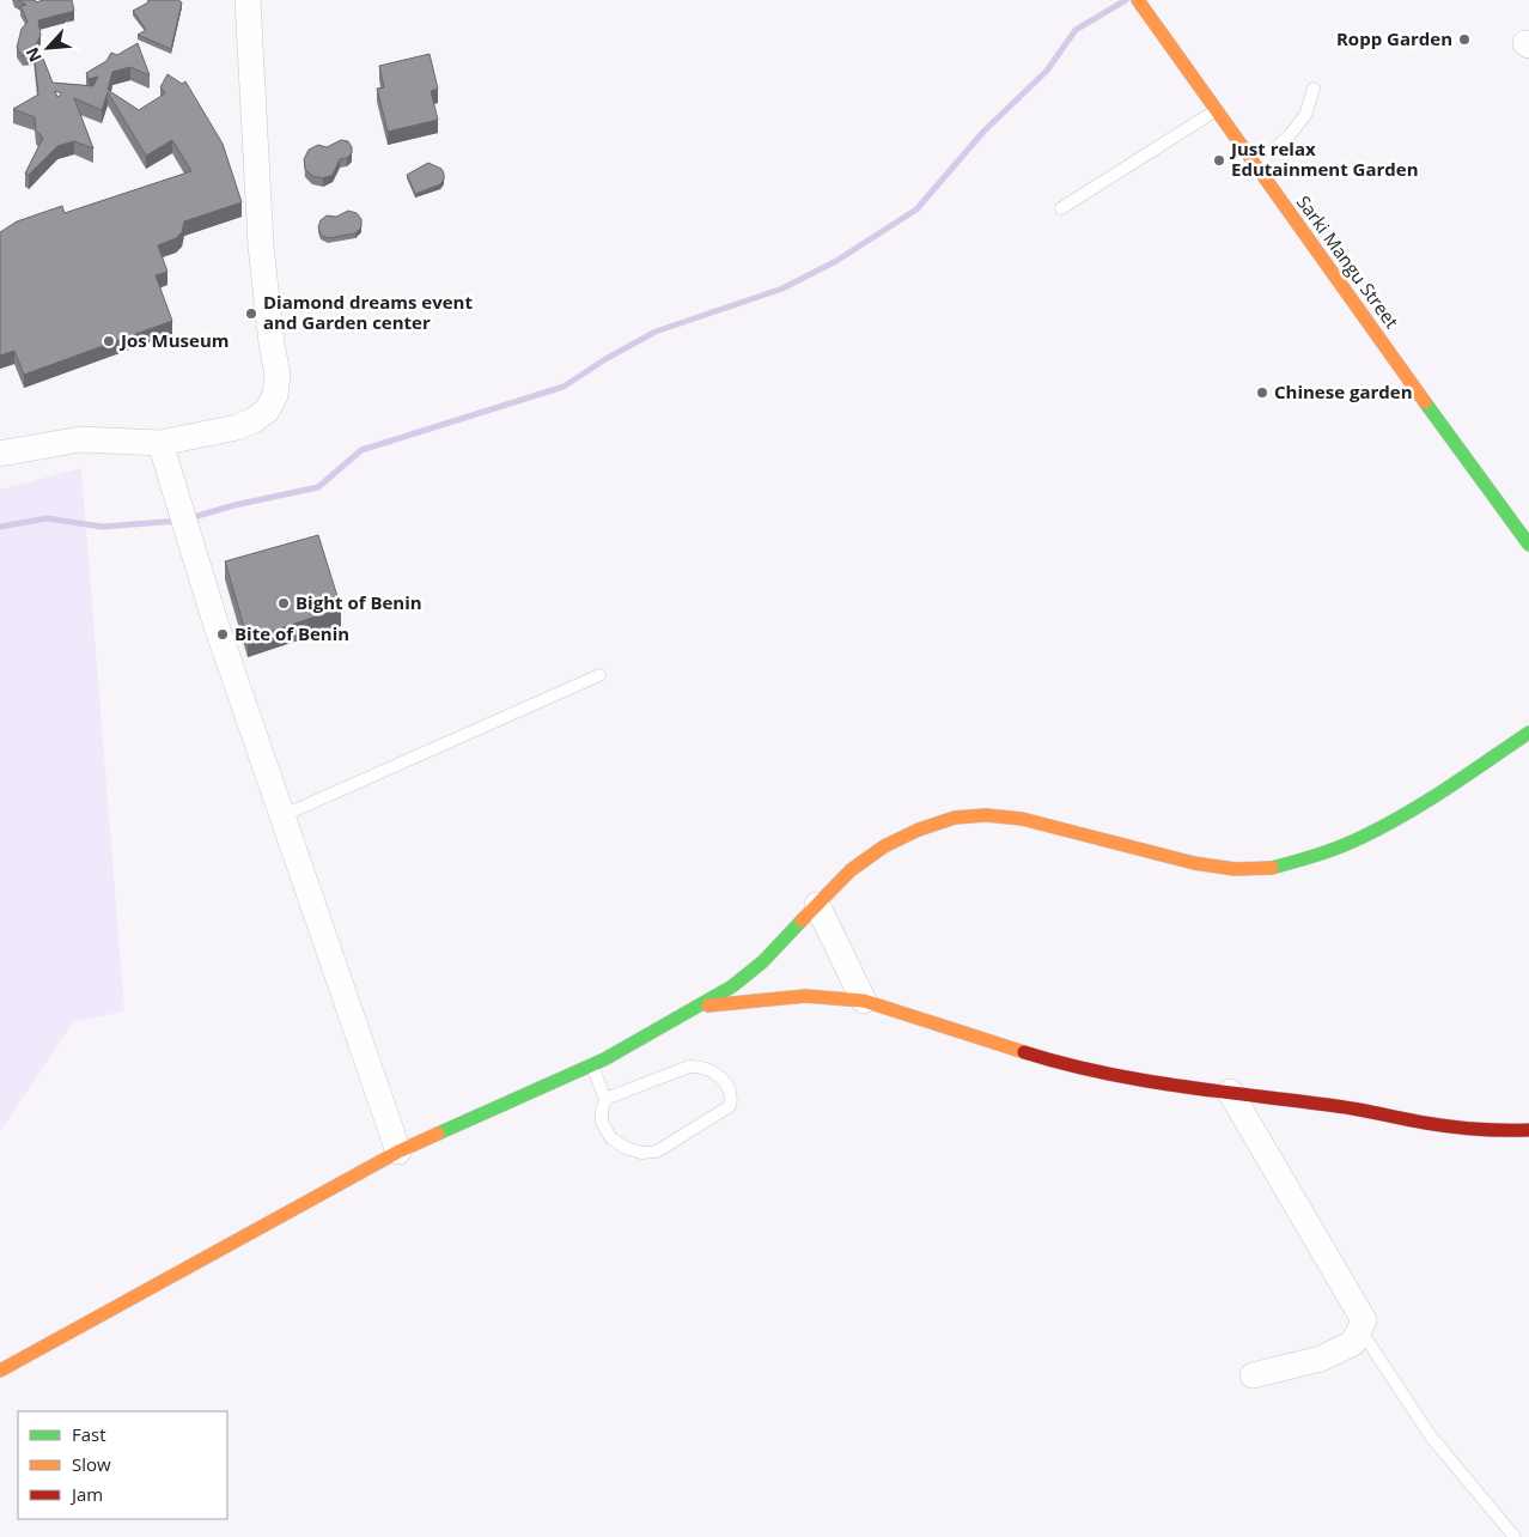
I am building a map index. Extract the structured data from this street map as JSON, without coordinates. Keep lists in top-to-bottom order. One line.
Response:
{"streets":{"street":["Sarki Mangu Street"]},"places":["Ropp Garden","Just relax Edutainment Garden","Diamond dreams event and Garden center","Jos Museum","Chinese garden","Bight of Benin","Bite of Benin"],"legend":["Fast","Slow","Jam"],"north":"bottom left"}
